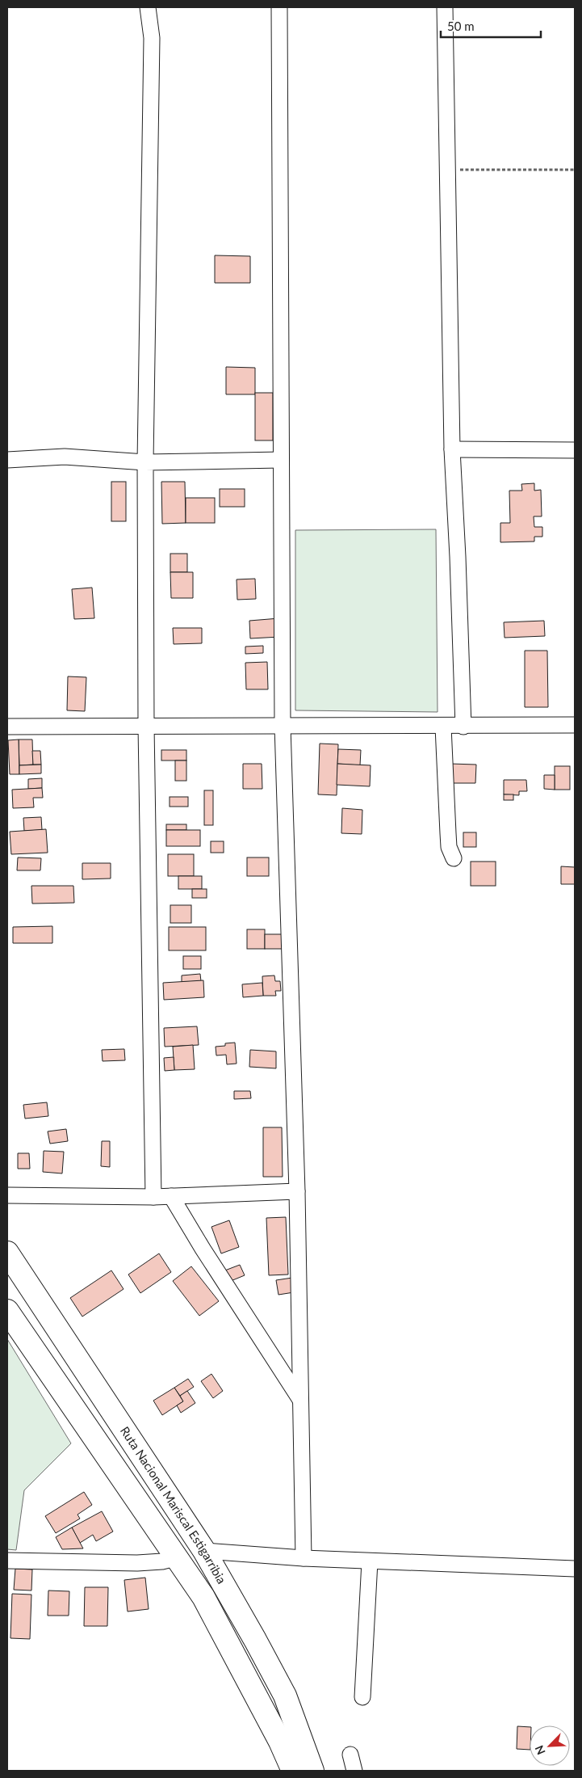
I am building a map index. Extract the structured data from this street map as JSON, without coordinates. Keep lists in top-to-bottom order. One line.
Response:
{"streets":{"highway":["Ruta Nacional Mariscal Estigarribia"]},"scale_bar":"50 m","north":"bottom left"}
